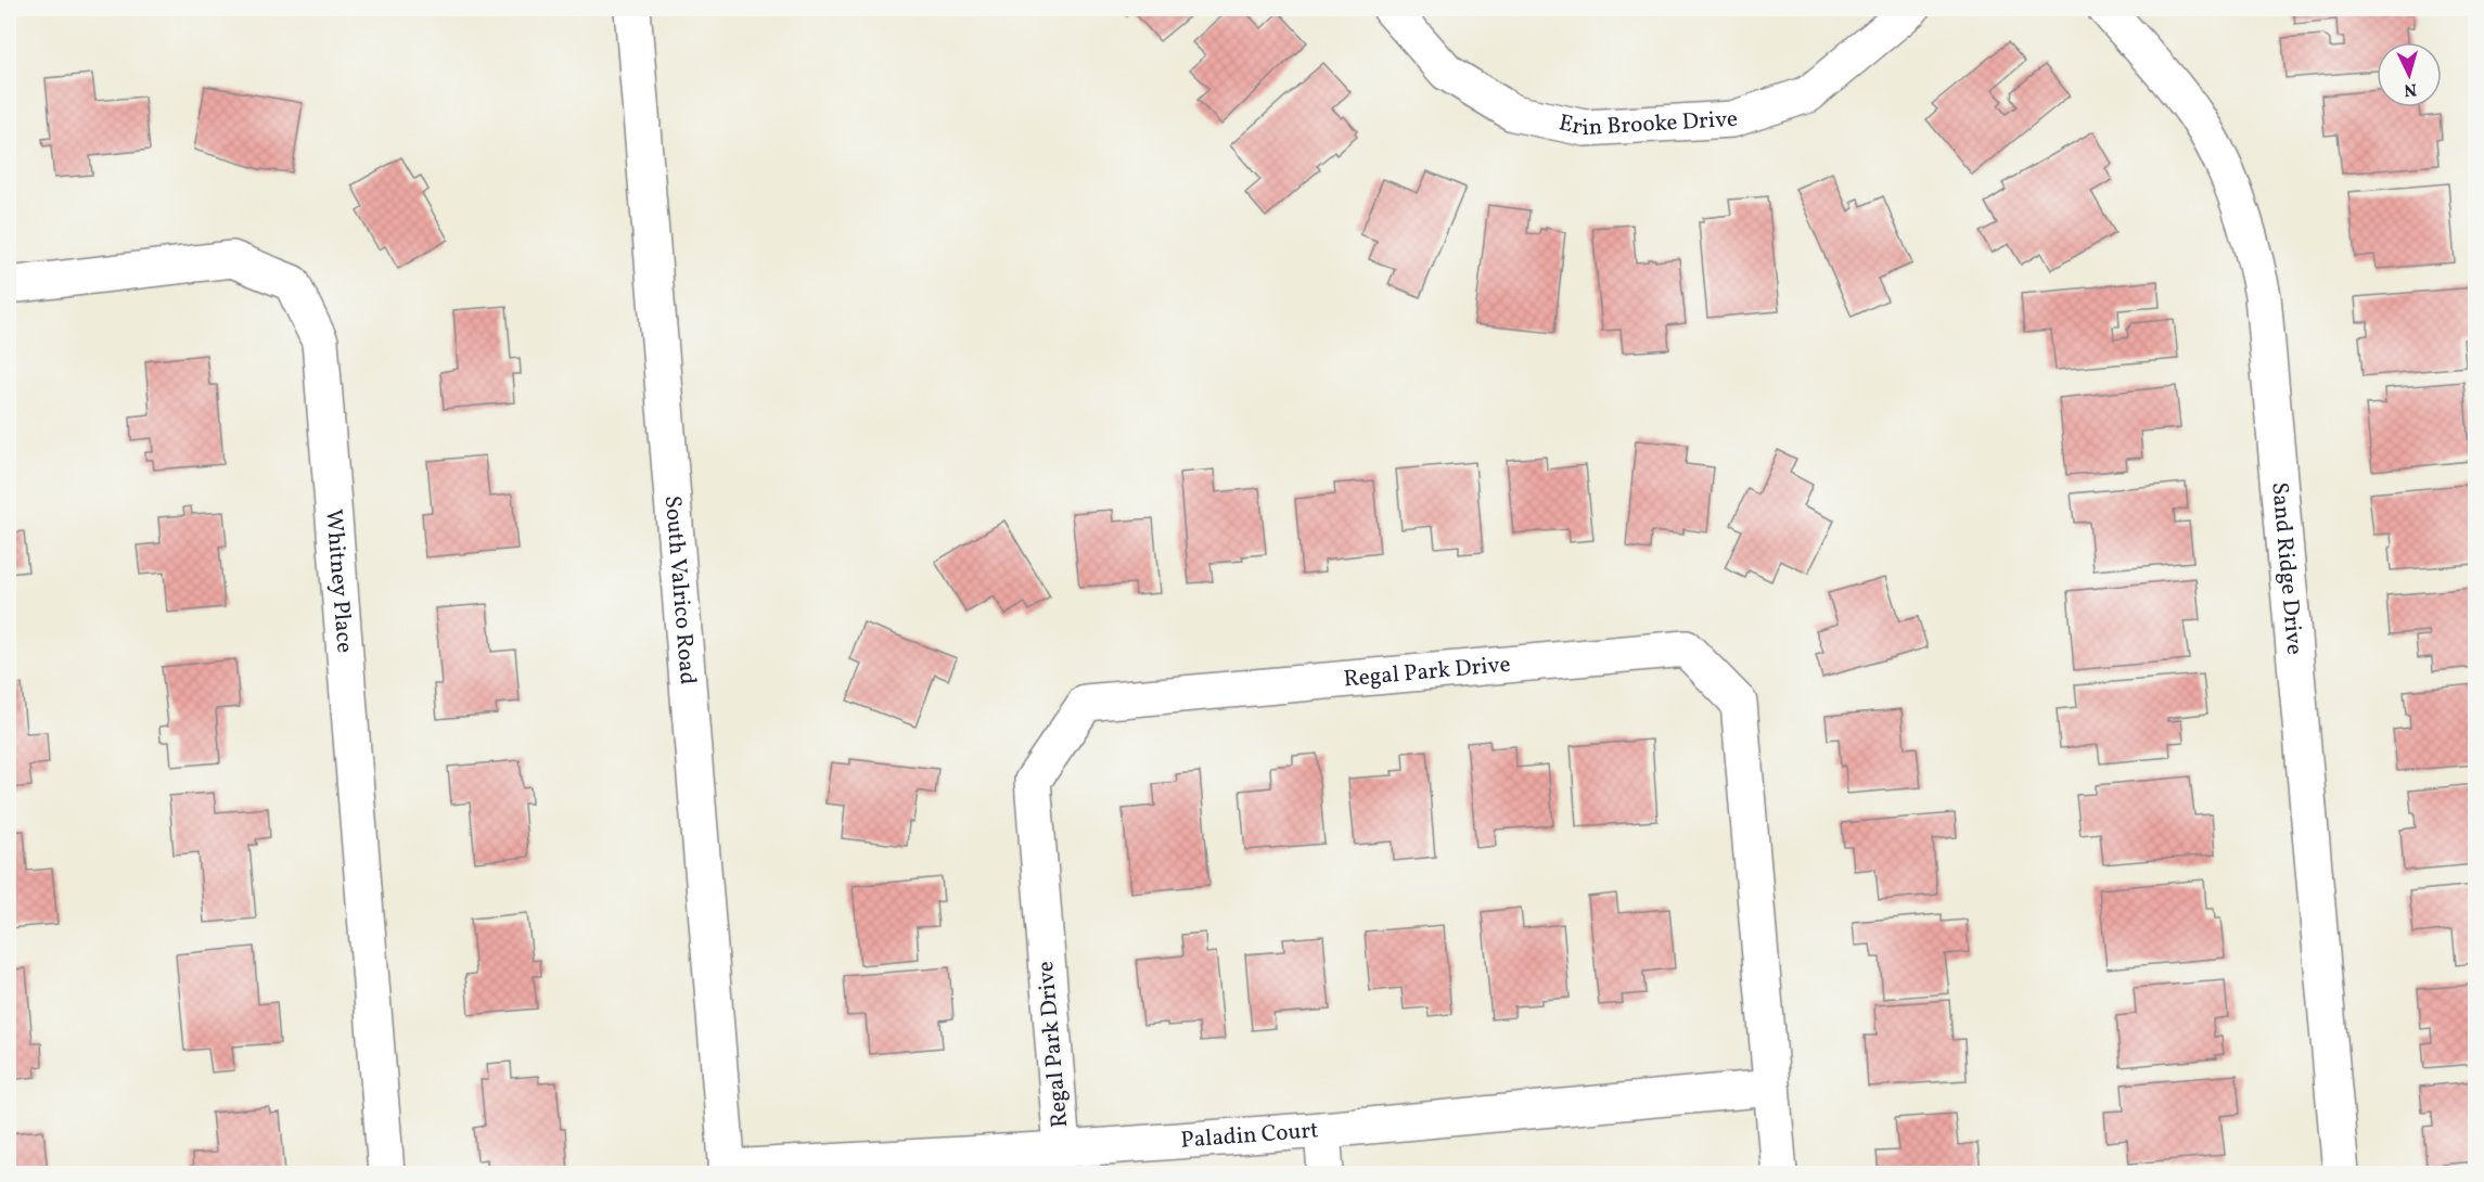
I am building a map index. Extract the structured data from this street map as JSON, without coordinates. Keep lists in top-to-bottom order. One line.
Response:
{"streets":{"street":["Erin Brooke Drive","Sand Ridge Drive","Whitney Place","South Valrico Road","Regal Park Drive","Paladin Court"]},"crossings":[["South Valrico Road","Paladin Court"],["Regal Park Drive","Paladin Court"]],"north":"bottom"}
